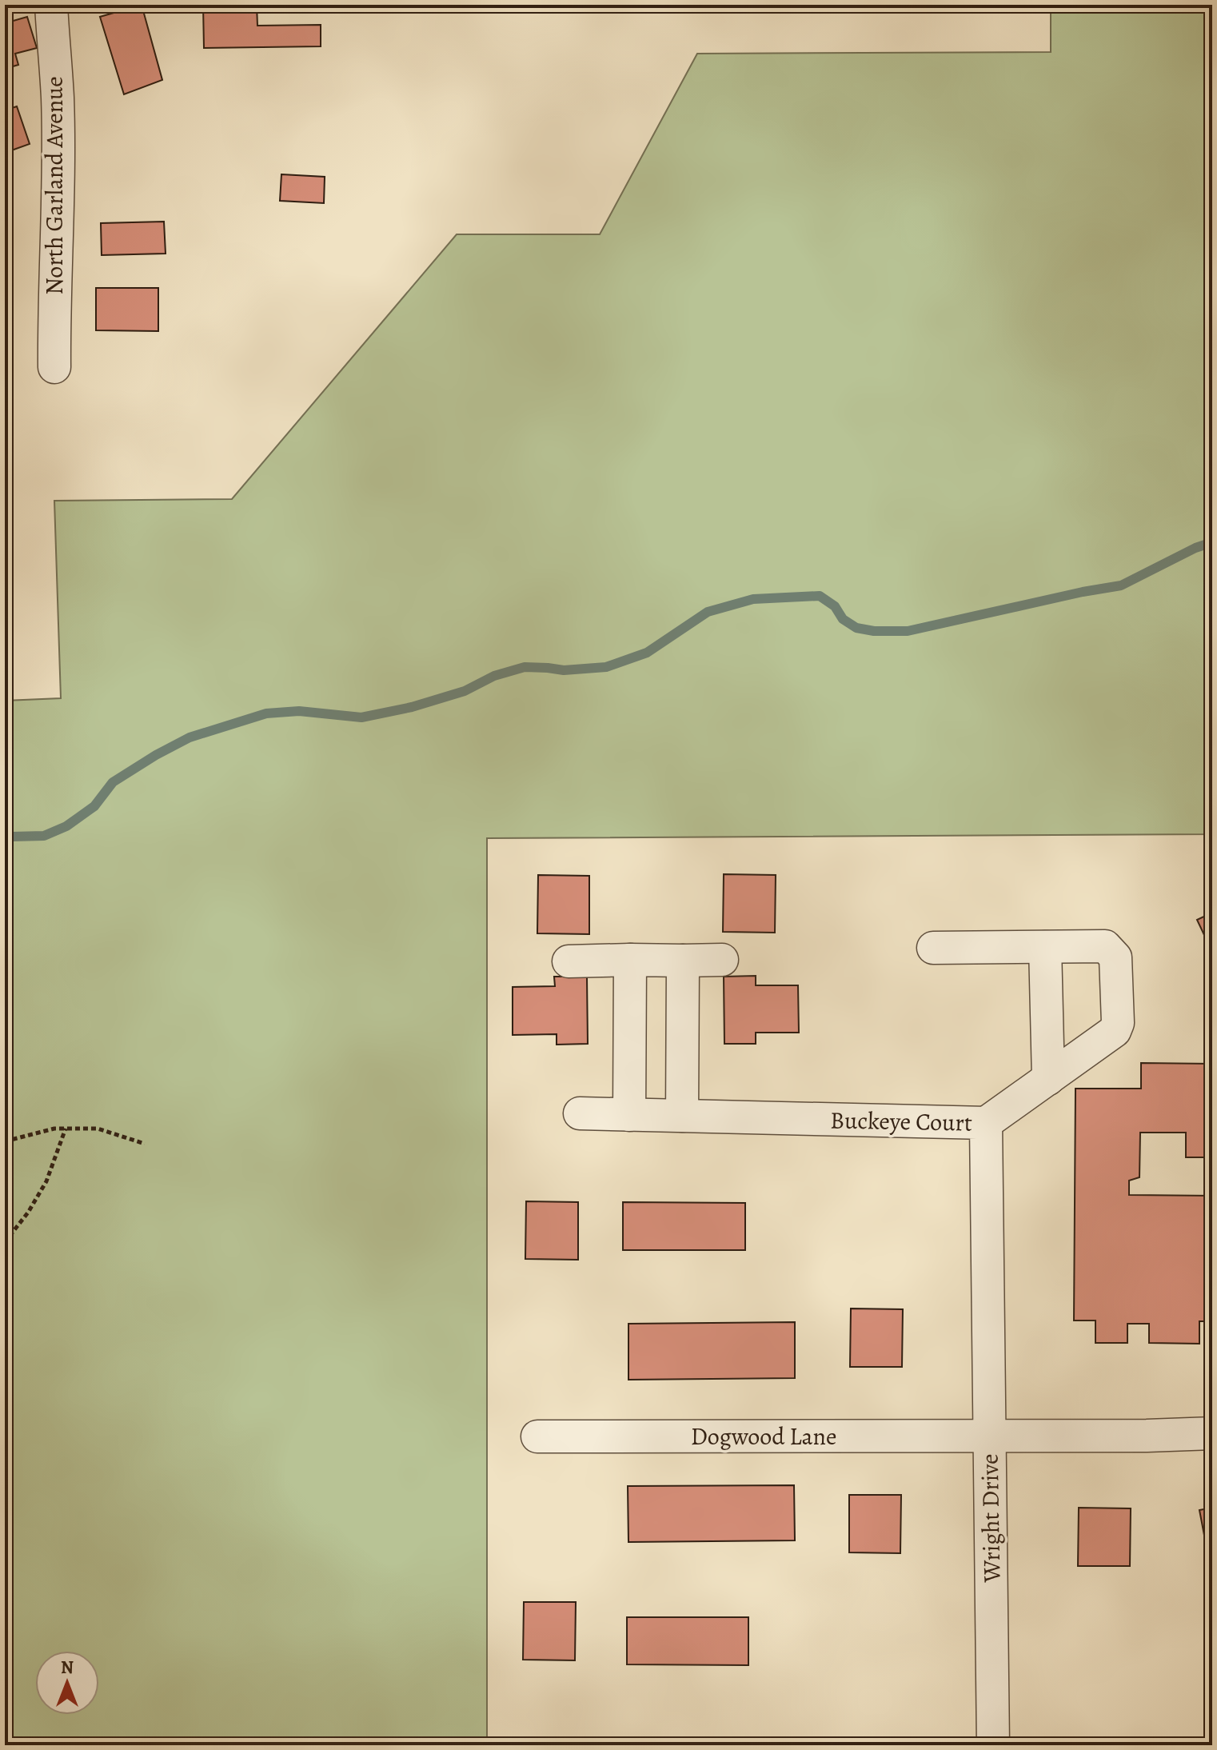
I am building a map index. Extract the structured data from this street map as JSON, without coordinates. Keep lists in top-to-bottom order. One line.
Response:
{"streets":{"street":["North Garland Avenue","Buckeye Court","Dogwood Lane","Wright Drive"]},"crossings":[["Buckeye Court","Dogwood Lane"],["Buckeye Court","Wright Drive"],["Dogwood Lane","Wright Drive"]],"north":"top"}
